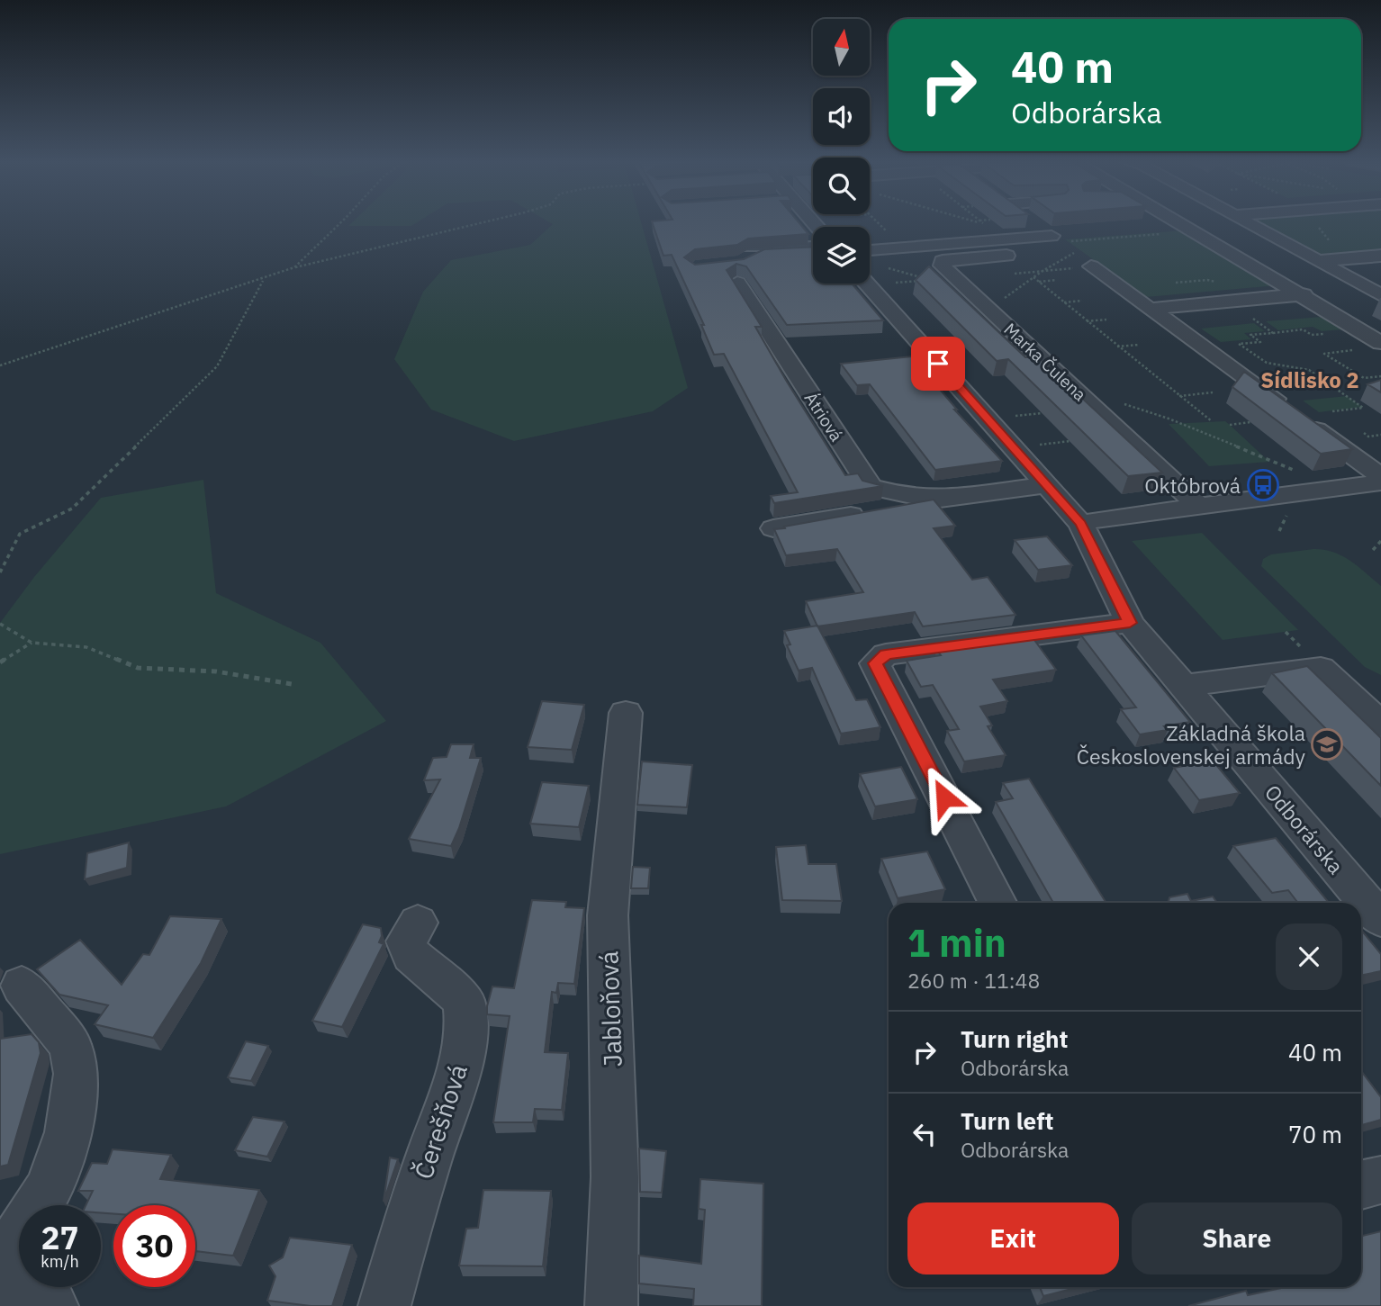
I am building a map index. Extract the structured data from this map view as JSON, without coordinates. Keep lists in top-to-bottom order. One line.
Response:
{"streets":{"street":["Marka Čulena","Átriová","Odborárska","Jabloňová","Čerešňová"]},"districts":["Sídlisko 2"],"places":{"bus stop":["Októbrová"],"school or university":["Základná škola Československej armády"]},"north":"top","page":{"turn":["40 m","Odborárska"],"heading":["1 min","260 m · 11:48"],"list":[{"name":"Turn right","note":"Odborárska","value":"40 m"},{"name":"Turn left","note":"Odborárska","value":"70 m"}],"buttons":["Exit","Share"],"speed":"27 km/h","limit":"30"}}
